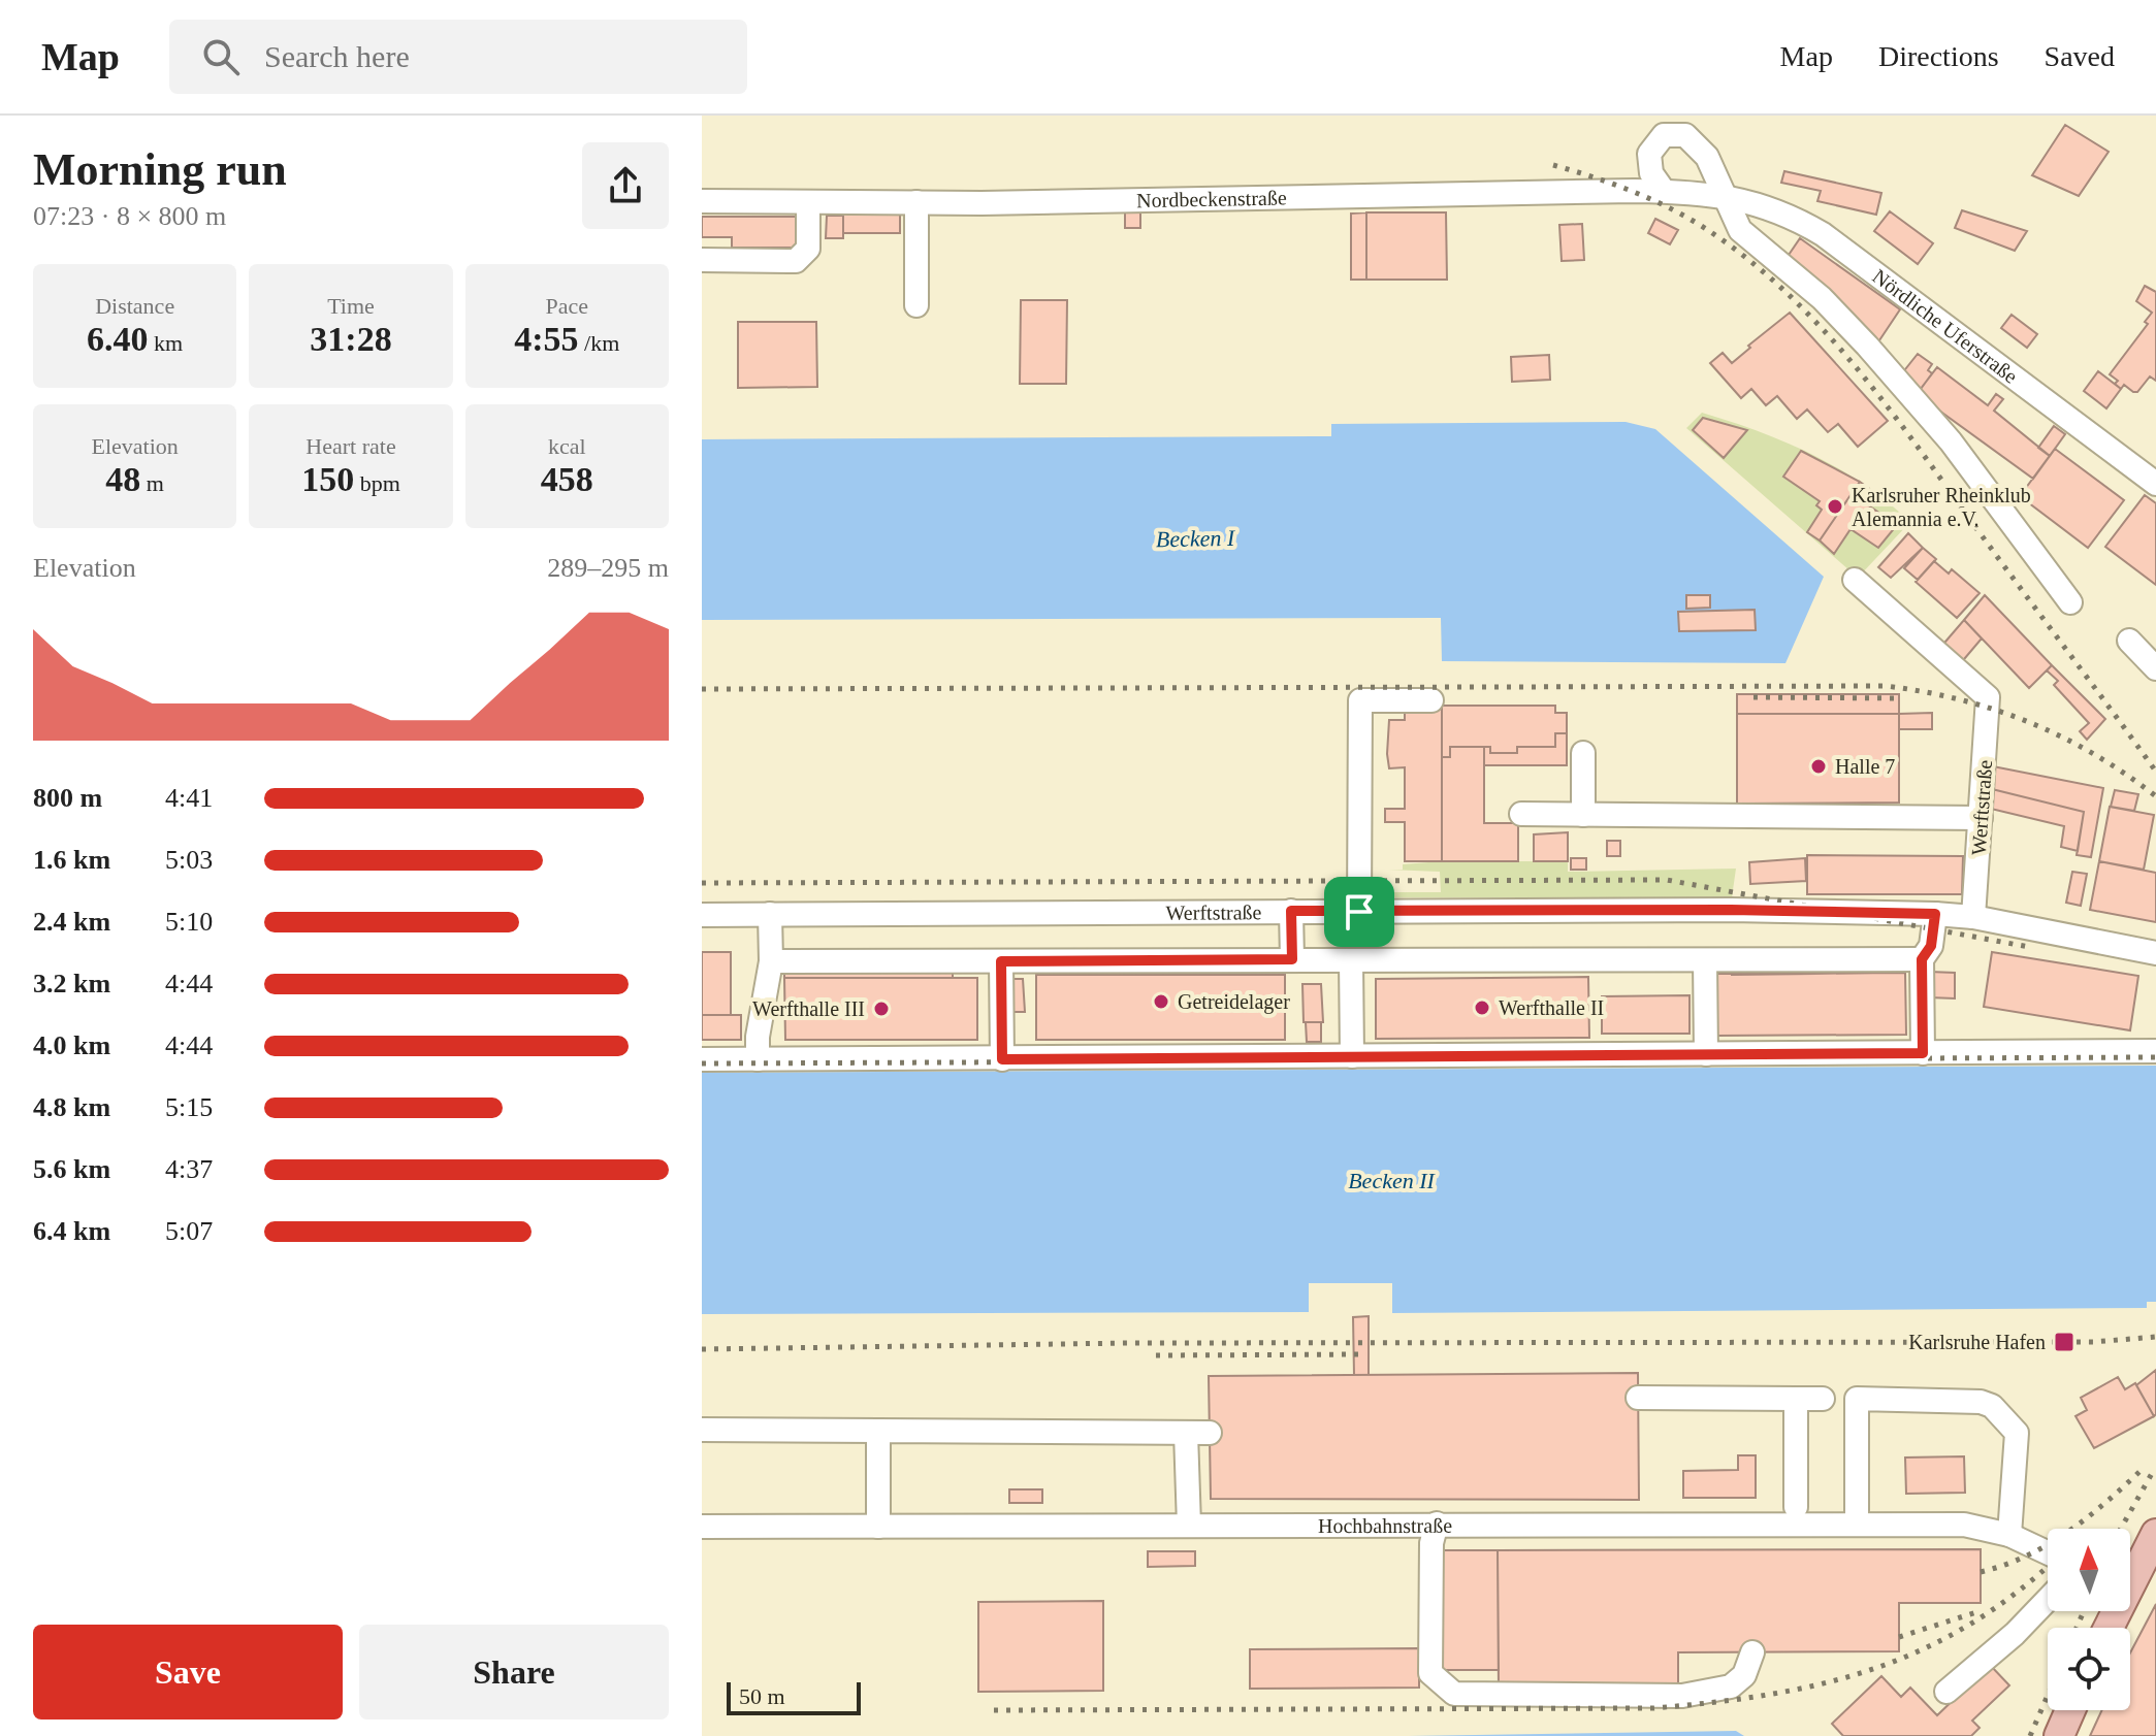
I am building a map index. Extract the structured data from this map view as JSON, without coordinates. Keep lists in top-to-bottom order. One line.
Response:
{"streets":{"street":["Nordbeckenstraße","Nördliche Uferstraße","Werftstraße","Hochbahnstraße"]},"crossings":[["Nordbeckenstraße","Nördliche Uferstraße"]],"water":["Becken I","Becken II"],"places":{"other":["Karlsruher Rheinklub Alemannia e.V.","Halle 7","Getreidelager","Werfthalle II","Werfthalle III"],"transit":["Karlsruhe Hafen"]},"scale_bar":"50 m","north":"top","page":{"header":"Map","search":"Search here","nav":["Map","Directions","Saved"],"heading":["Morning run","07:23 · 8 × 800 m"],"stats":[["Distance","6.40 km"],["Time","31:28"],["Pace","4:55 /km"],["Elevation","48 m"],["Heart rate","150 bpm"],["kcal","458"]],"chart":["Elevation","289–295 m"],"list":[{"name":"800 m","note":"4:41"},{"name":"1.6 km","note":"5:03"},{"name":"2.4 km","note":"5:10"},{"name":"3.2 km","note":"4:44"},{"name":"4.0 km","note":"4:44"},{"name":"4.8 km","note":"5:15"},{"name":"5.6 km","note":"4:37"},{"name":"6.4 km","note":"5:07"}],"buttons":["Save","Share"],"scale":"50 m"}}
